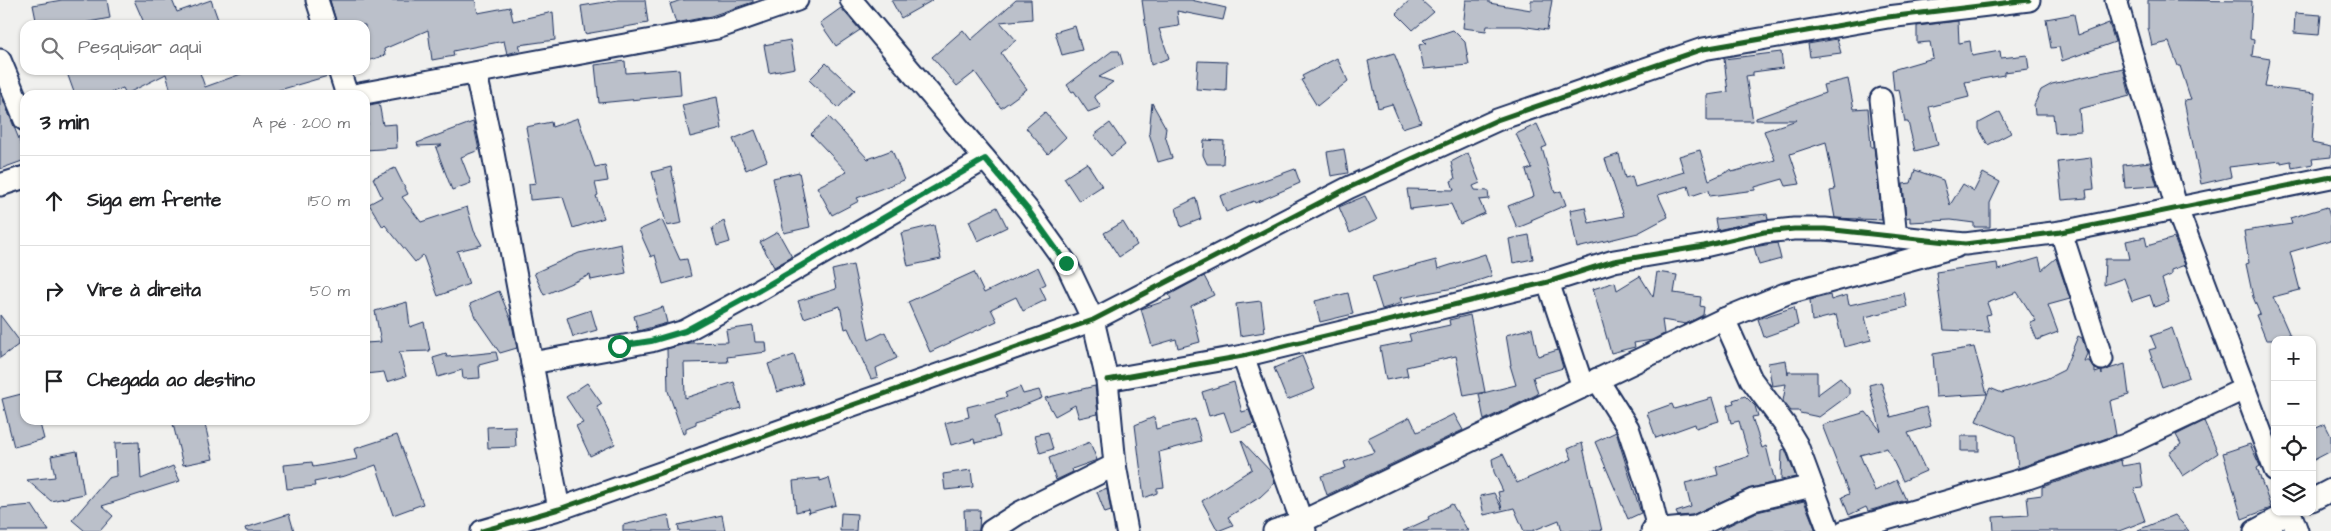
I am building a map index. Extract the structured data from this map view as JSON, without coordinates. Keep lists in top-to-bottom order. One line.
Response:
{"page":{"search":"Pesquisar aqui","heading":["3 min","A pé · 200 m"],"list":[["Siga em frente","150 m"],["Vire à direita","50 m"],"Chegada ao destino"],"map_buttons":["+","−"]}}
